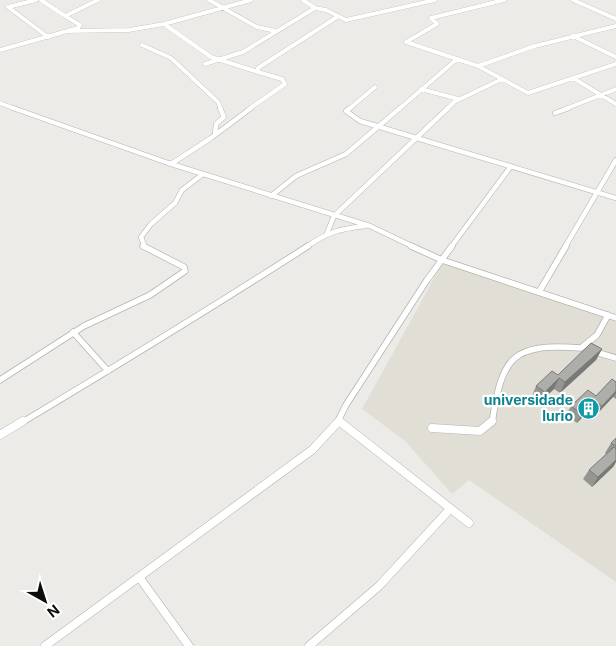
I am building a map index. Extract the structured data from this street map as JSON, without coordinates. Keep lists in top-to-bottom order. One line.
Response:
{"places":{"building":["universidade lurio"]},"north":"bottom right"}
